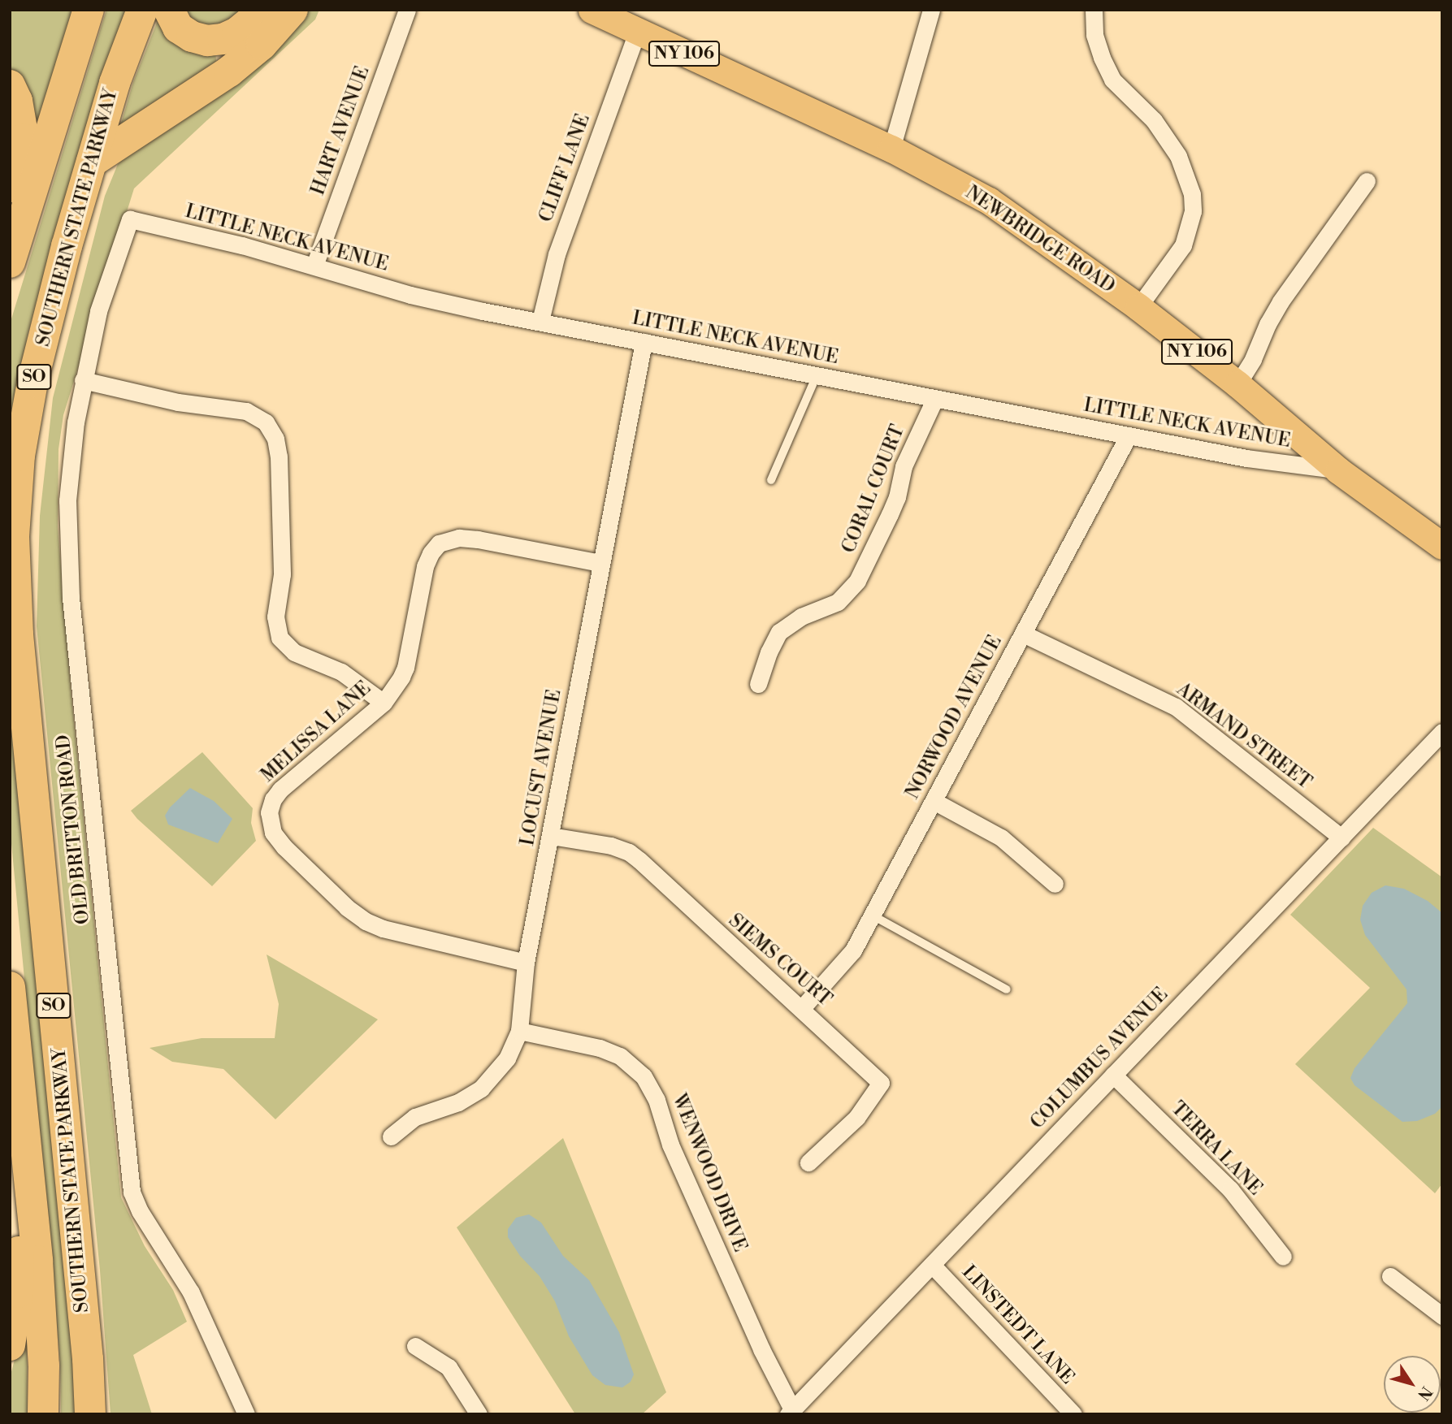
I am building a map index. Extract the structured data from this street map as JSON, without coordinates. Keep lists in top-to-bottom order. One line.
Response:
{"streets":{"highway":["SOUTHERN STATE PARKWAY","SO"],"main road":["NY 106","NEWBRIDGE ROAD"],"street":["HART AVENUE","CLIFF LANE","LITTLE NECK AVENUE","CORAL COURT","NORWOOD AVENUE","MELISSA LANE","ARMAND STREET","LOCUST AVENUE","OLD BRITTON ROAD","SIEMS COURT","COLUMBUS AVENUE","TERRA LANE","WENWOOD DRIVE","LINSTEDT LANE"]},"crossings":[["HART AVENUE","LITTLE NECK AVENUE"],["CLIFF LANE","LITTLE NECK AVENUE"],["CLIFF LANE","NEWBRIDGE ROAD"],["LITTLE NECK AVENUE","NEWBRIDGE ROAD"],["LITTLE NECK AVENUE","CORAL COURT"],["LITTLE NECK AVENUE","NORWOOD AVENUE"],["LITTLE NECK AVENUE","LOCUST AVENUE"],["LITTLE NECK AVENUE","OLD BRITTON ROAD"],["NORWOOD AVENUE","ARMAND STREET"],["NORWOOD AVENUE","SIEMS COURT"],["MELISSA LANE","LOCUST AVENUE"],["ARMAND STREET","COLUMBUS AVENUE"],["LOCUST AVENUE","SIEMS COURT"],["LOCUST AVENUE","WENWOOD DRIVE"],["COLUMBUS AVENUE","TERRA LANE"],["COLUMBUS AVENUE","WENWOOD DRIVE"],["COLUMBUS AVENUE","LINSTEDT LANE"]],"north":"bottom right"}
